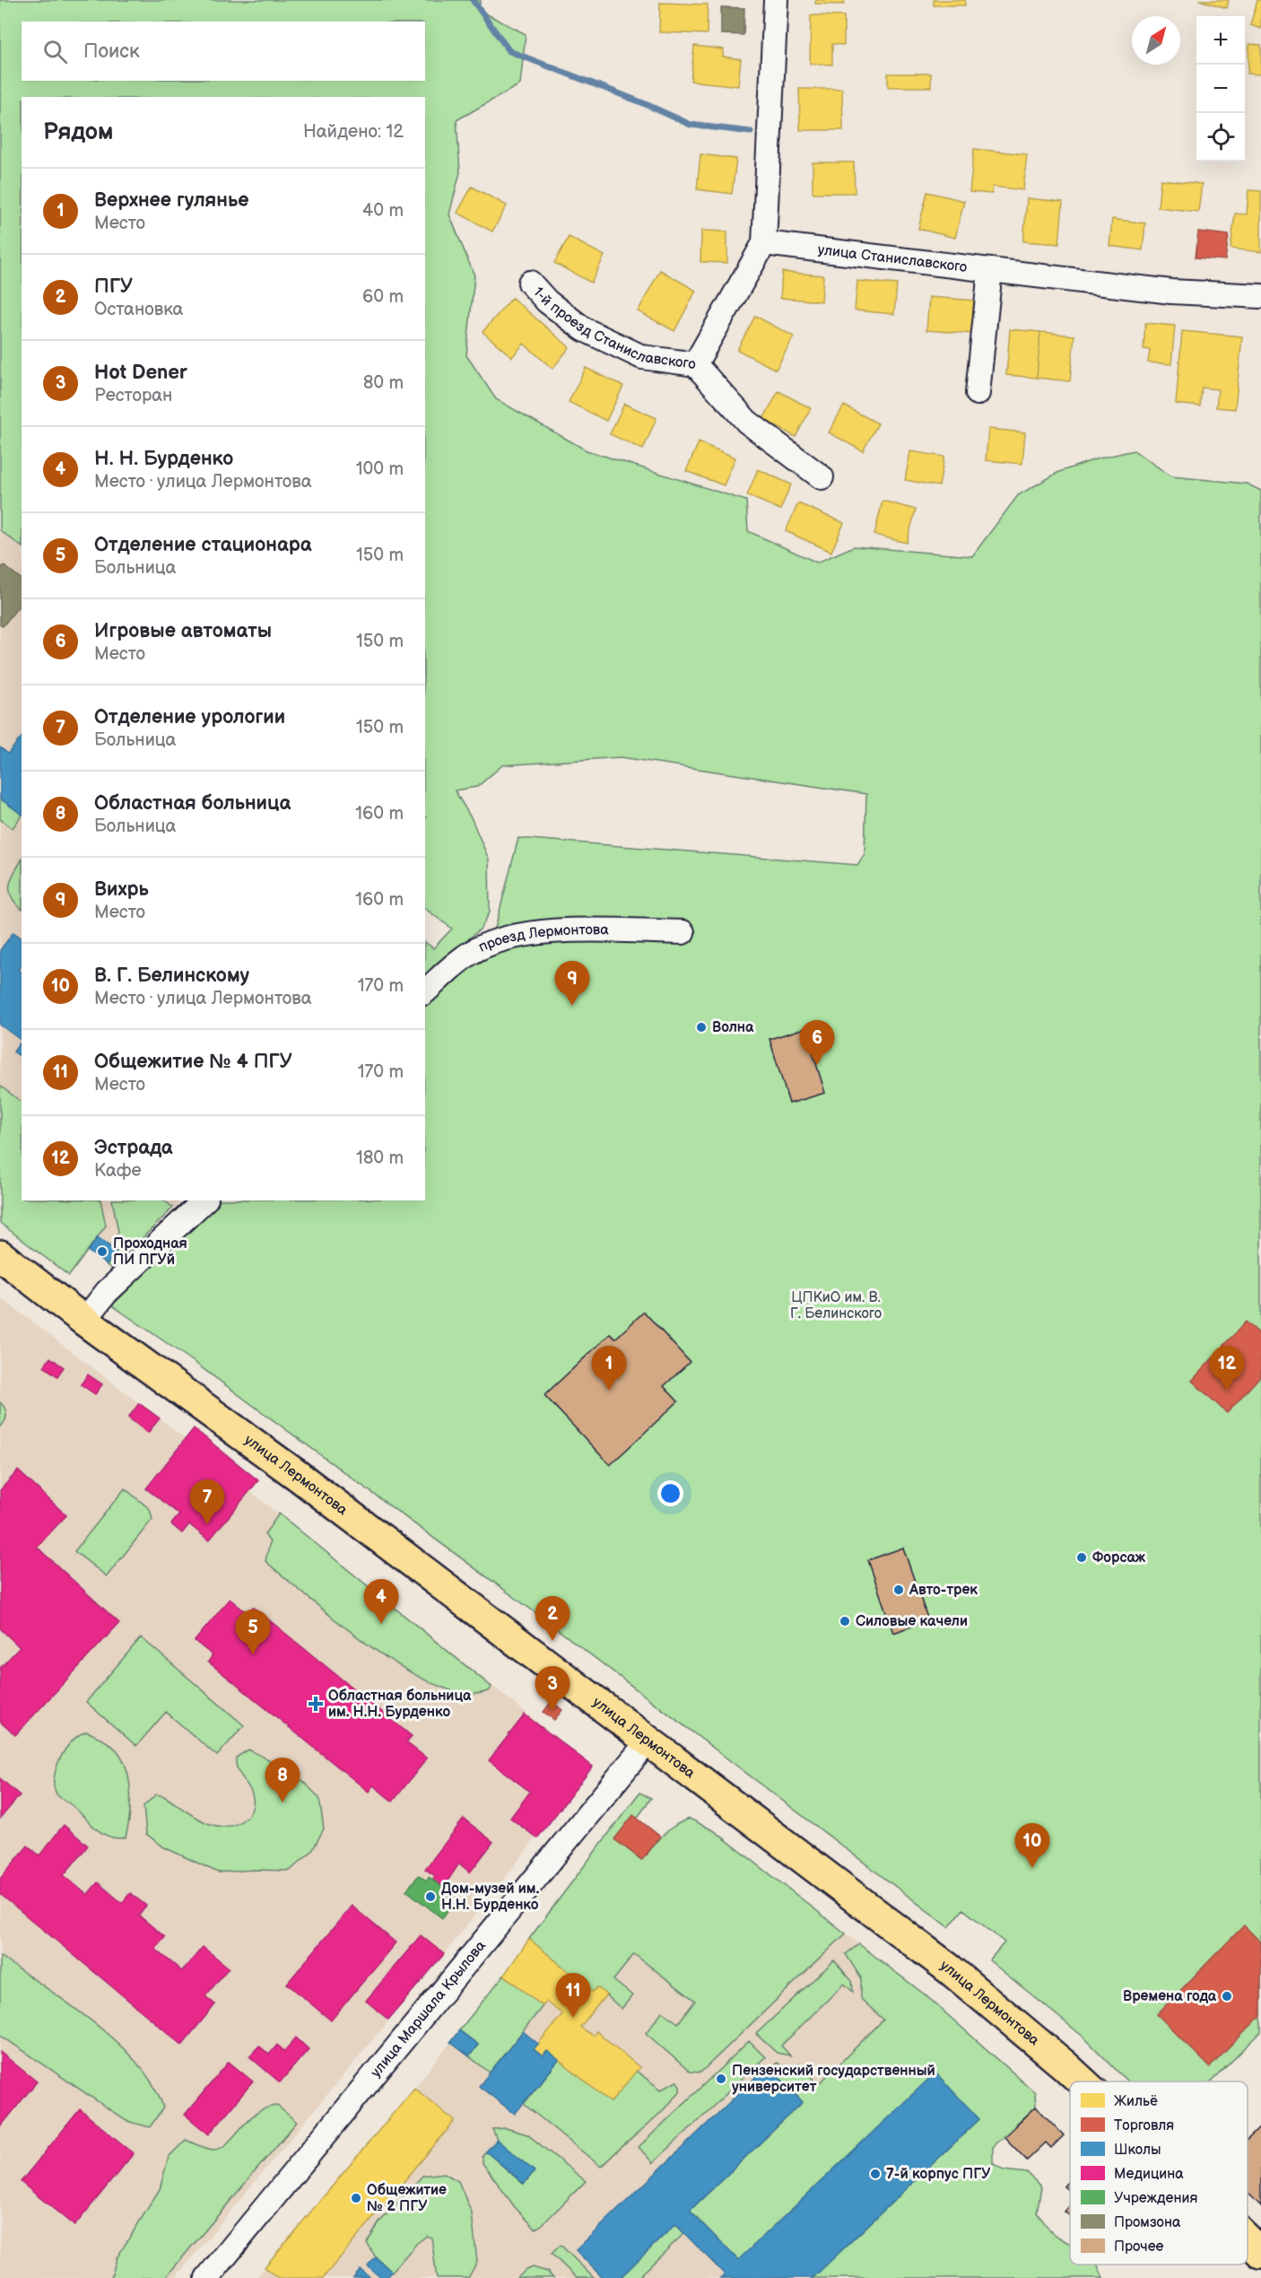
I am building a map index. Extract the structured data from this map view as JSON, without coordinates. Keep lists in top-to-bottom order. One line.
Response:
{"streets":{"main road":["улица Лермонтова"],"street":["улица Станиславского","1-й проезд Станиславского","проезд Лермонтова","улица Маршала Крылова"]},"crossings":[["улица Лермонтова","улица Маршала Крылова"]],"parks":["ЦПКиО им. В. Г. Белинского"],"places":{"other":["Волна","Проходная ПИ ПГУй","Форсаж","Авто-трек","Силовые качели","Дом-музей им. Н.Н. Бурденко","Времена года","Пензенский государственный университет","7-й корпус ПГУ","Общежитие № 2 ПГУ"],"health":["Областная больница им. Н.Н. Бурденко"]},"legend":["Жильё","Торговля","Школы","Медицина","Учреждения","Промзона","Прочее"],"north":"top right","page":{"map_buttons":["+","−"],"search":"Поиск","heading":["Рядом","Найдено: 12"],"list":[{"mark":"1","name":"Верхнее гулянье","note":"Место","value":"40 m"},{"mark":"2","name":"ПГУ","note":"Остановка","value":"60 m"},{"mark":"3","name":"Hot Dener","note":"Ресторан","value":"80 m"},{"mark":"4","name":"Н. Н. Бурденко","note":"Место · улица Лермонтова","value":"100 m"},{"mark":"5","name":"Отделение стационара","note":"Больница","value":"150 m"},{"mark":"6","name":"Игровые автоматы","note":"Место","value":"150 m"},{"mark":"7","name":"Отделение урологии","note":"Больница","value":"150 m"},{"mark":"8","name":"Областная больница","note":"Больница","value":"160 m"},{"mark":"9","name":"Вихрь","note":"Место","value":"160 m"},{"mark":"10","name":"В. Г. Белинскому","note":"Место · улица Лермонтова","value":"170 m"},{"mark":"11","name":"Общежитие № 4 ПГУ","note":"Место","value":"170 m"},{"mark":"12","name":"Эстрада","note":"Кафе","value":"180 m"}],"pins":["9","6","1","12","7","4","2","5","3","8","10","11"]}}
